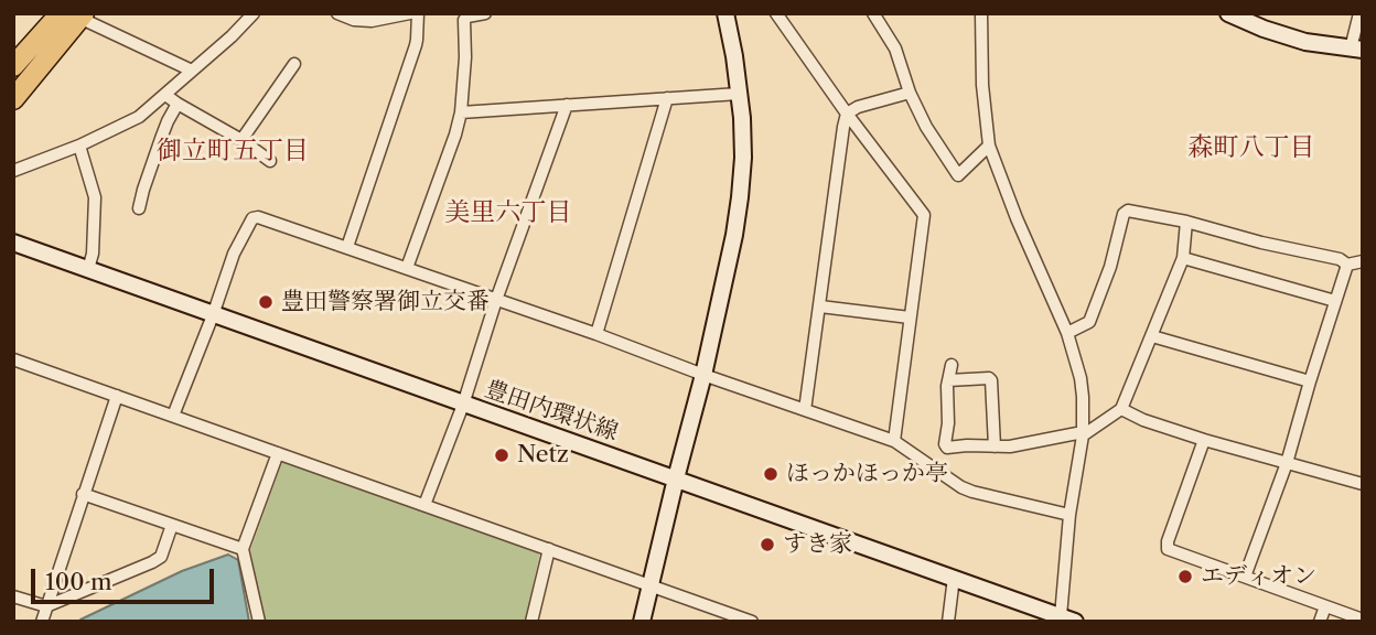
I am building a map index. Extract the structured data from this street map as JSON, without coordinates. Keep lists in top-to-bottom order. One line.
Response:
{"streets":{"street":["豊田内環状線"]},"districts":["森町八丁目","御立町五丁目","美里六丁目"],"places":["豊田警察署御立交番","Netz","ほっかほっか亭","すき家","エディオン"],"scale_bar":"100 m"}
